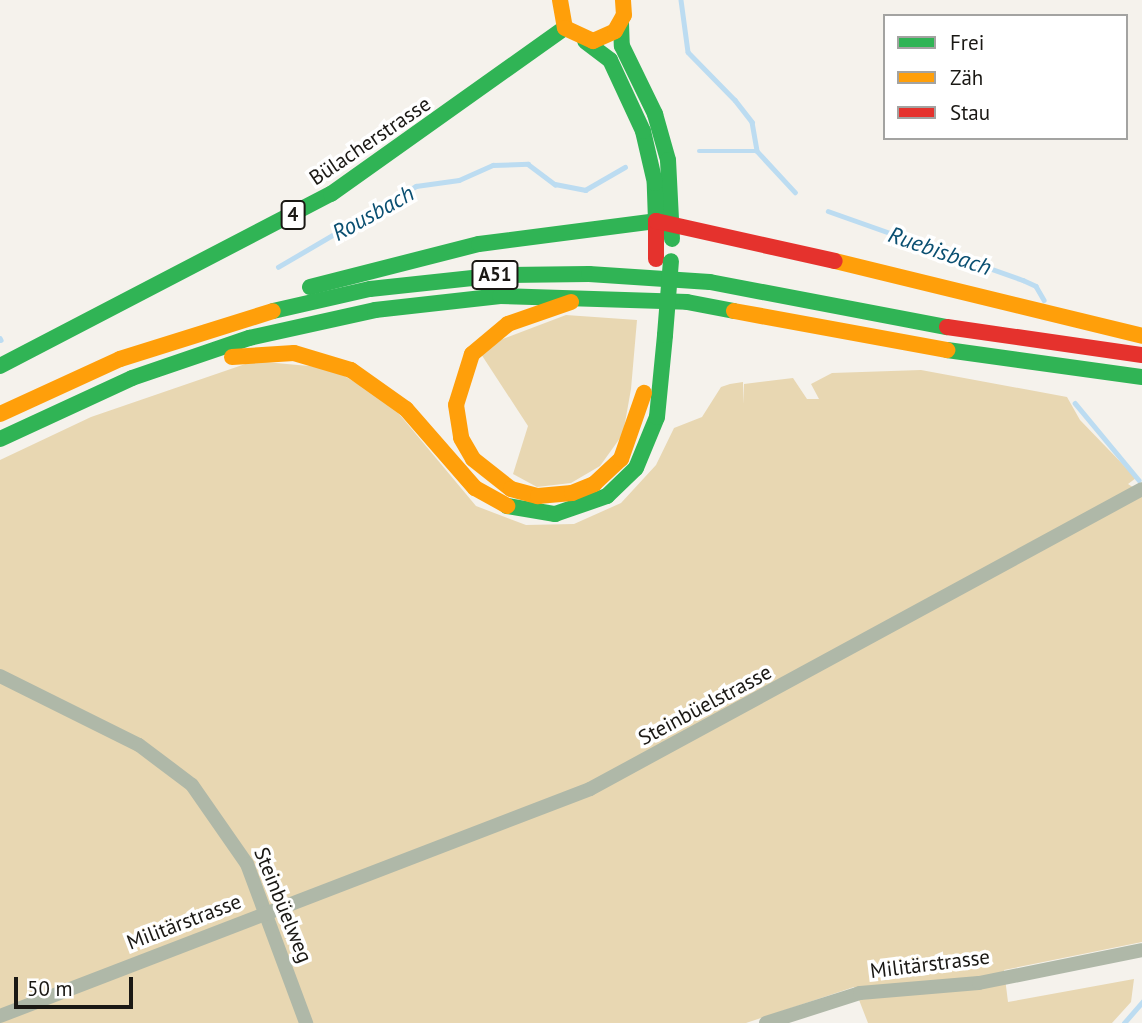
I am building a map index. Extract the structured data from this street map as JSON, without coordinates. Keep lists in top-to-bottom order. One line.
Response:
{"streets":{"main road":["Bülacherstrasse","4","A51"],"street":["Steinbüelstrasse","Steinbüelweg","Militärstrasse"]},"crossings":[["Steinbüelstrasse","Steinbüelweg"],["Steinbüelstrasse","Militärstrasse"],["Steinbüelweg","Militärstrasse"]],"water":["Rousbach","Ruebisbach"],"legend":["Frei","Zäh","Stau"],"scale_bar":"50 m"}
